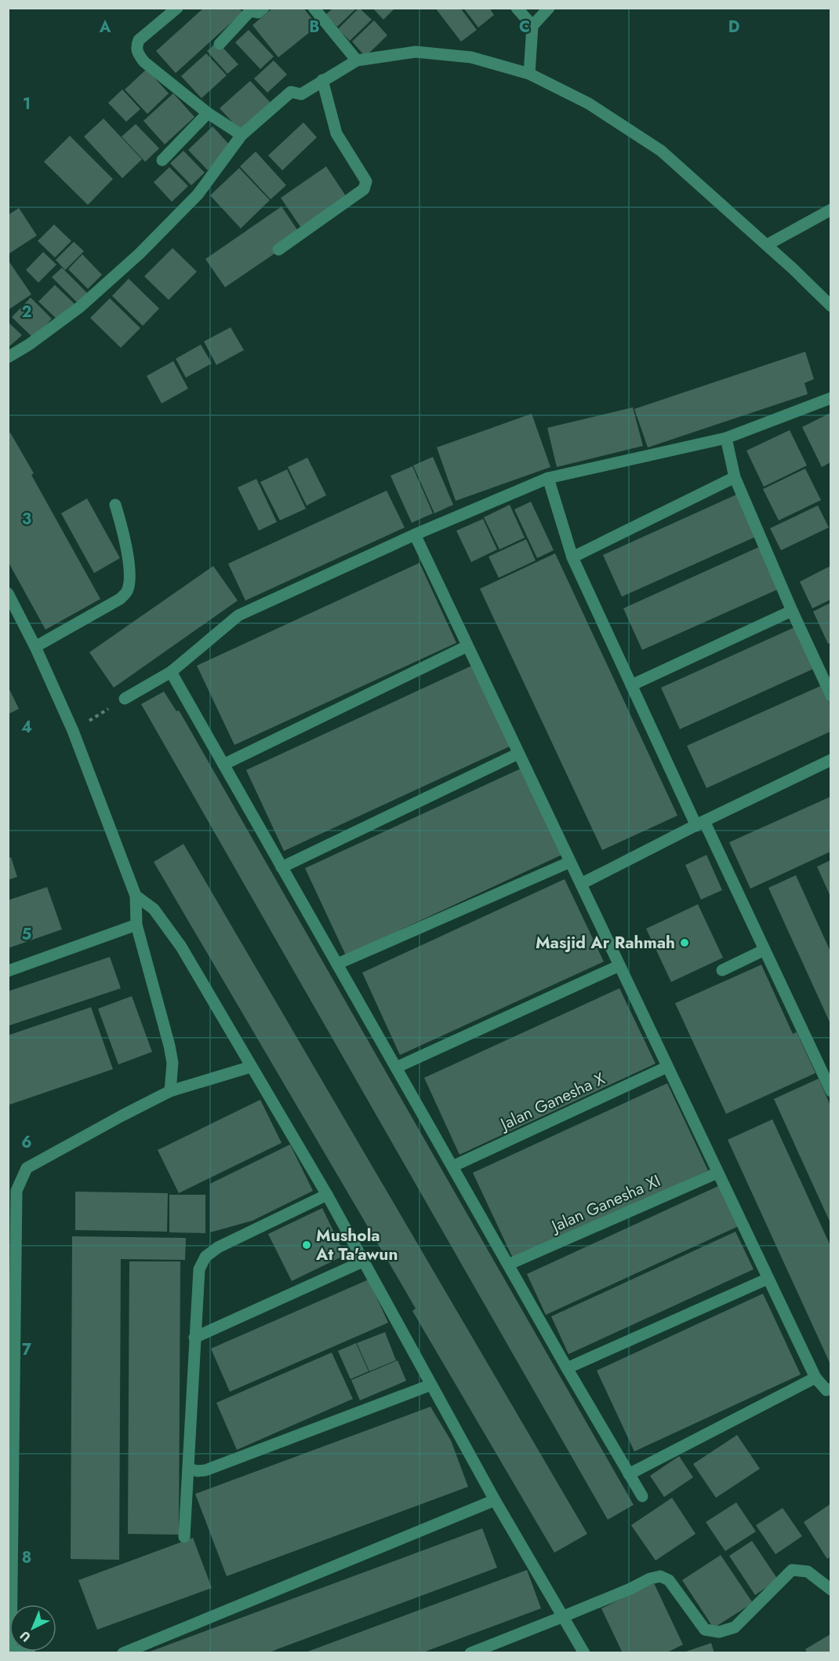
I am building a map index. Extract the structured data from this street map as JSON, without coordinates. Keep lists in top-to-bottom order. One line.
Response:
{"streets":{"street":["Jalan Ganesha X","Jalan Ganesha XI"]},"places":["Masjid Ar Rahmah","Mushola At Ta'awun"],"north":"bottom left","grid":{"columns":["A","B","C","D"],"rows":["1","2","3","4","5","6","7","8"]}}
